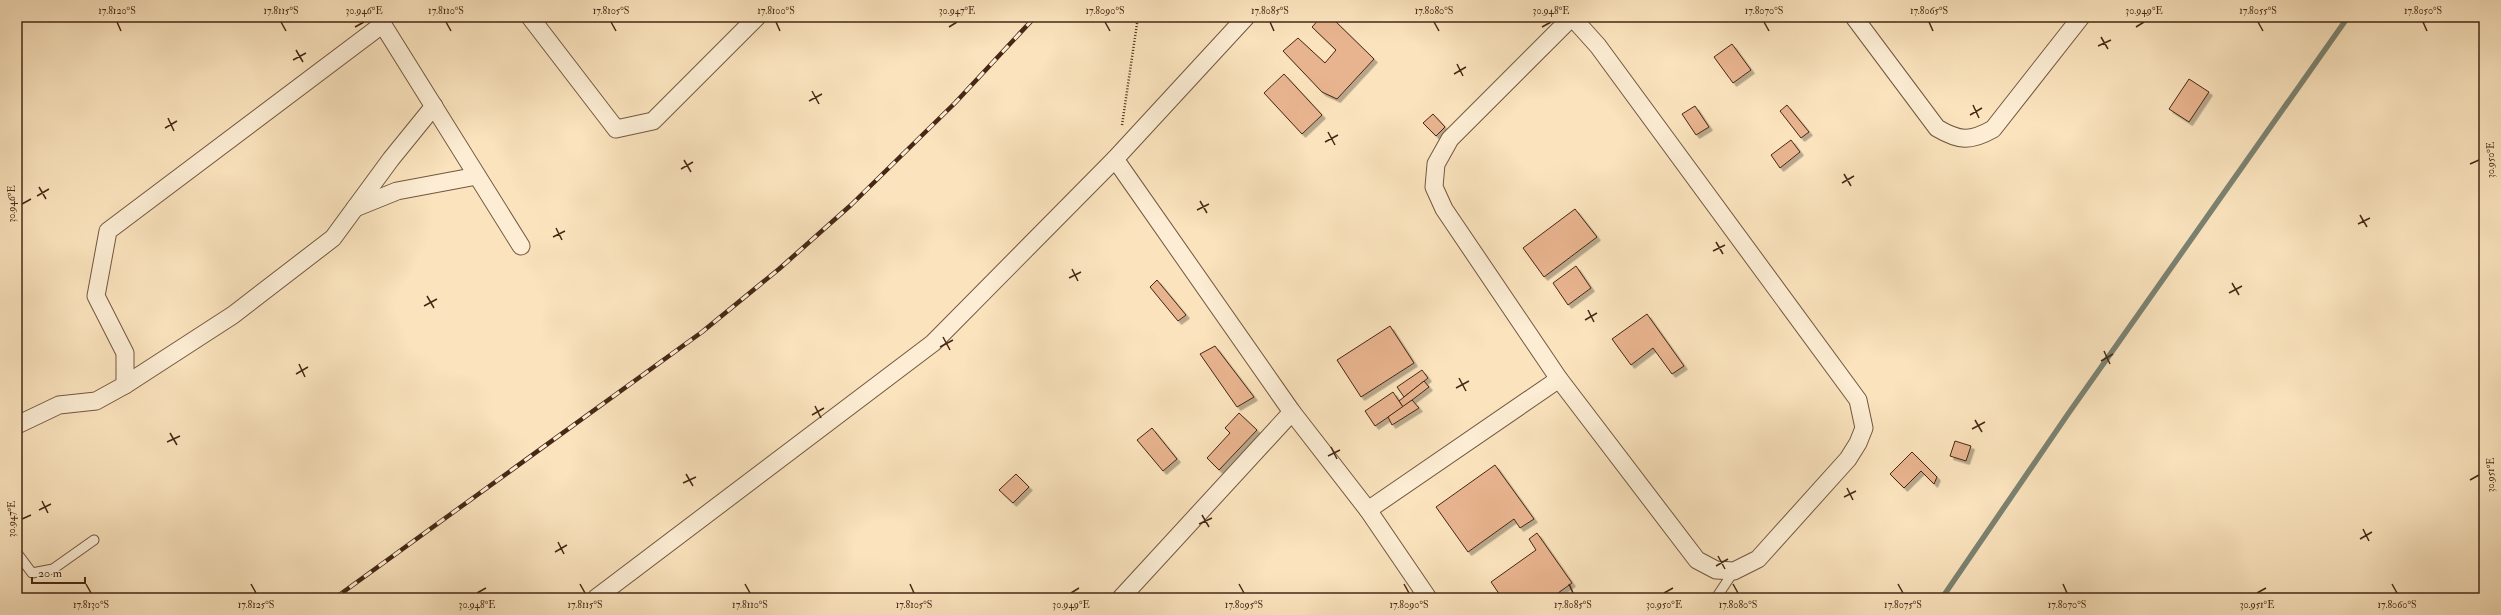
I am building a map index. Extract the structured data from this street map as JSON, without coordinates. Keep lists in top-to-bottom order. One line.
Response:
{"scale_bar":"20 m","coordinates":["17.8120°S","17.8115°S","30.946°E","17.8110°S","17.8105°S","17.8100°S","30.947°E","17.8090°S","17.8085°S","17.8080°S","30.948°E","17.8070°S","17.8065°S","30.949°E","17.8055°S","17.8050°S","30.950°E","30.951°E","17.8130°S","17.8125°S","17.8095°S","17.8075°S","17.8060°S"]}
